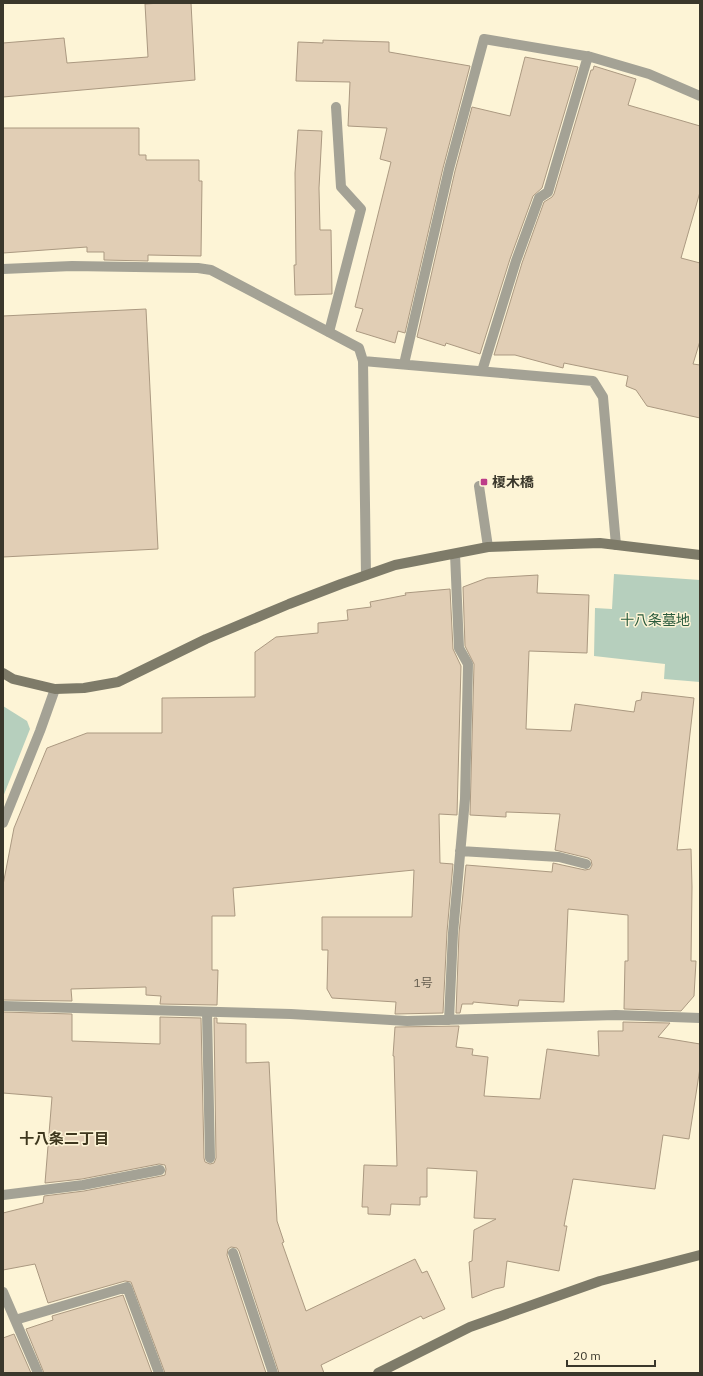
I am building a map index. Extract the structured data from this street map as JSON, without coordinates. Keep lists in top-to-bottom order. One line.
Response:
{"districts":["十八条二丁目"],"parks":["十八条墓地"],"places":{"transit":["榎木橋"]},"house_numbers":["1号"],"scale_bar":"20 m"}
